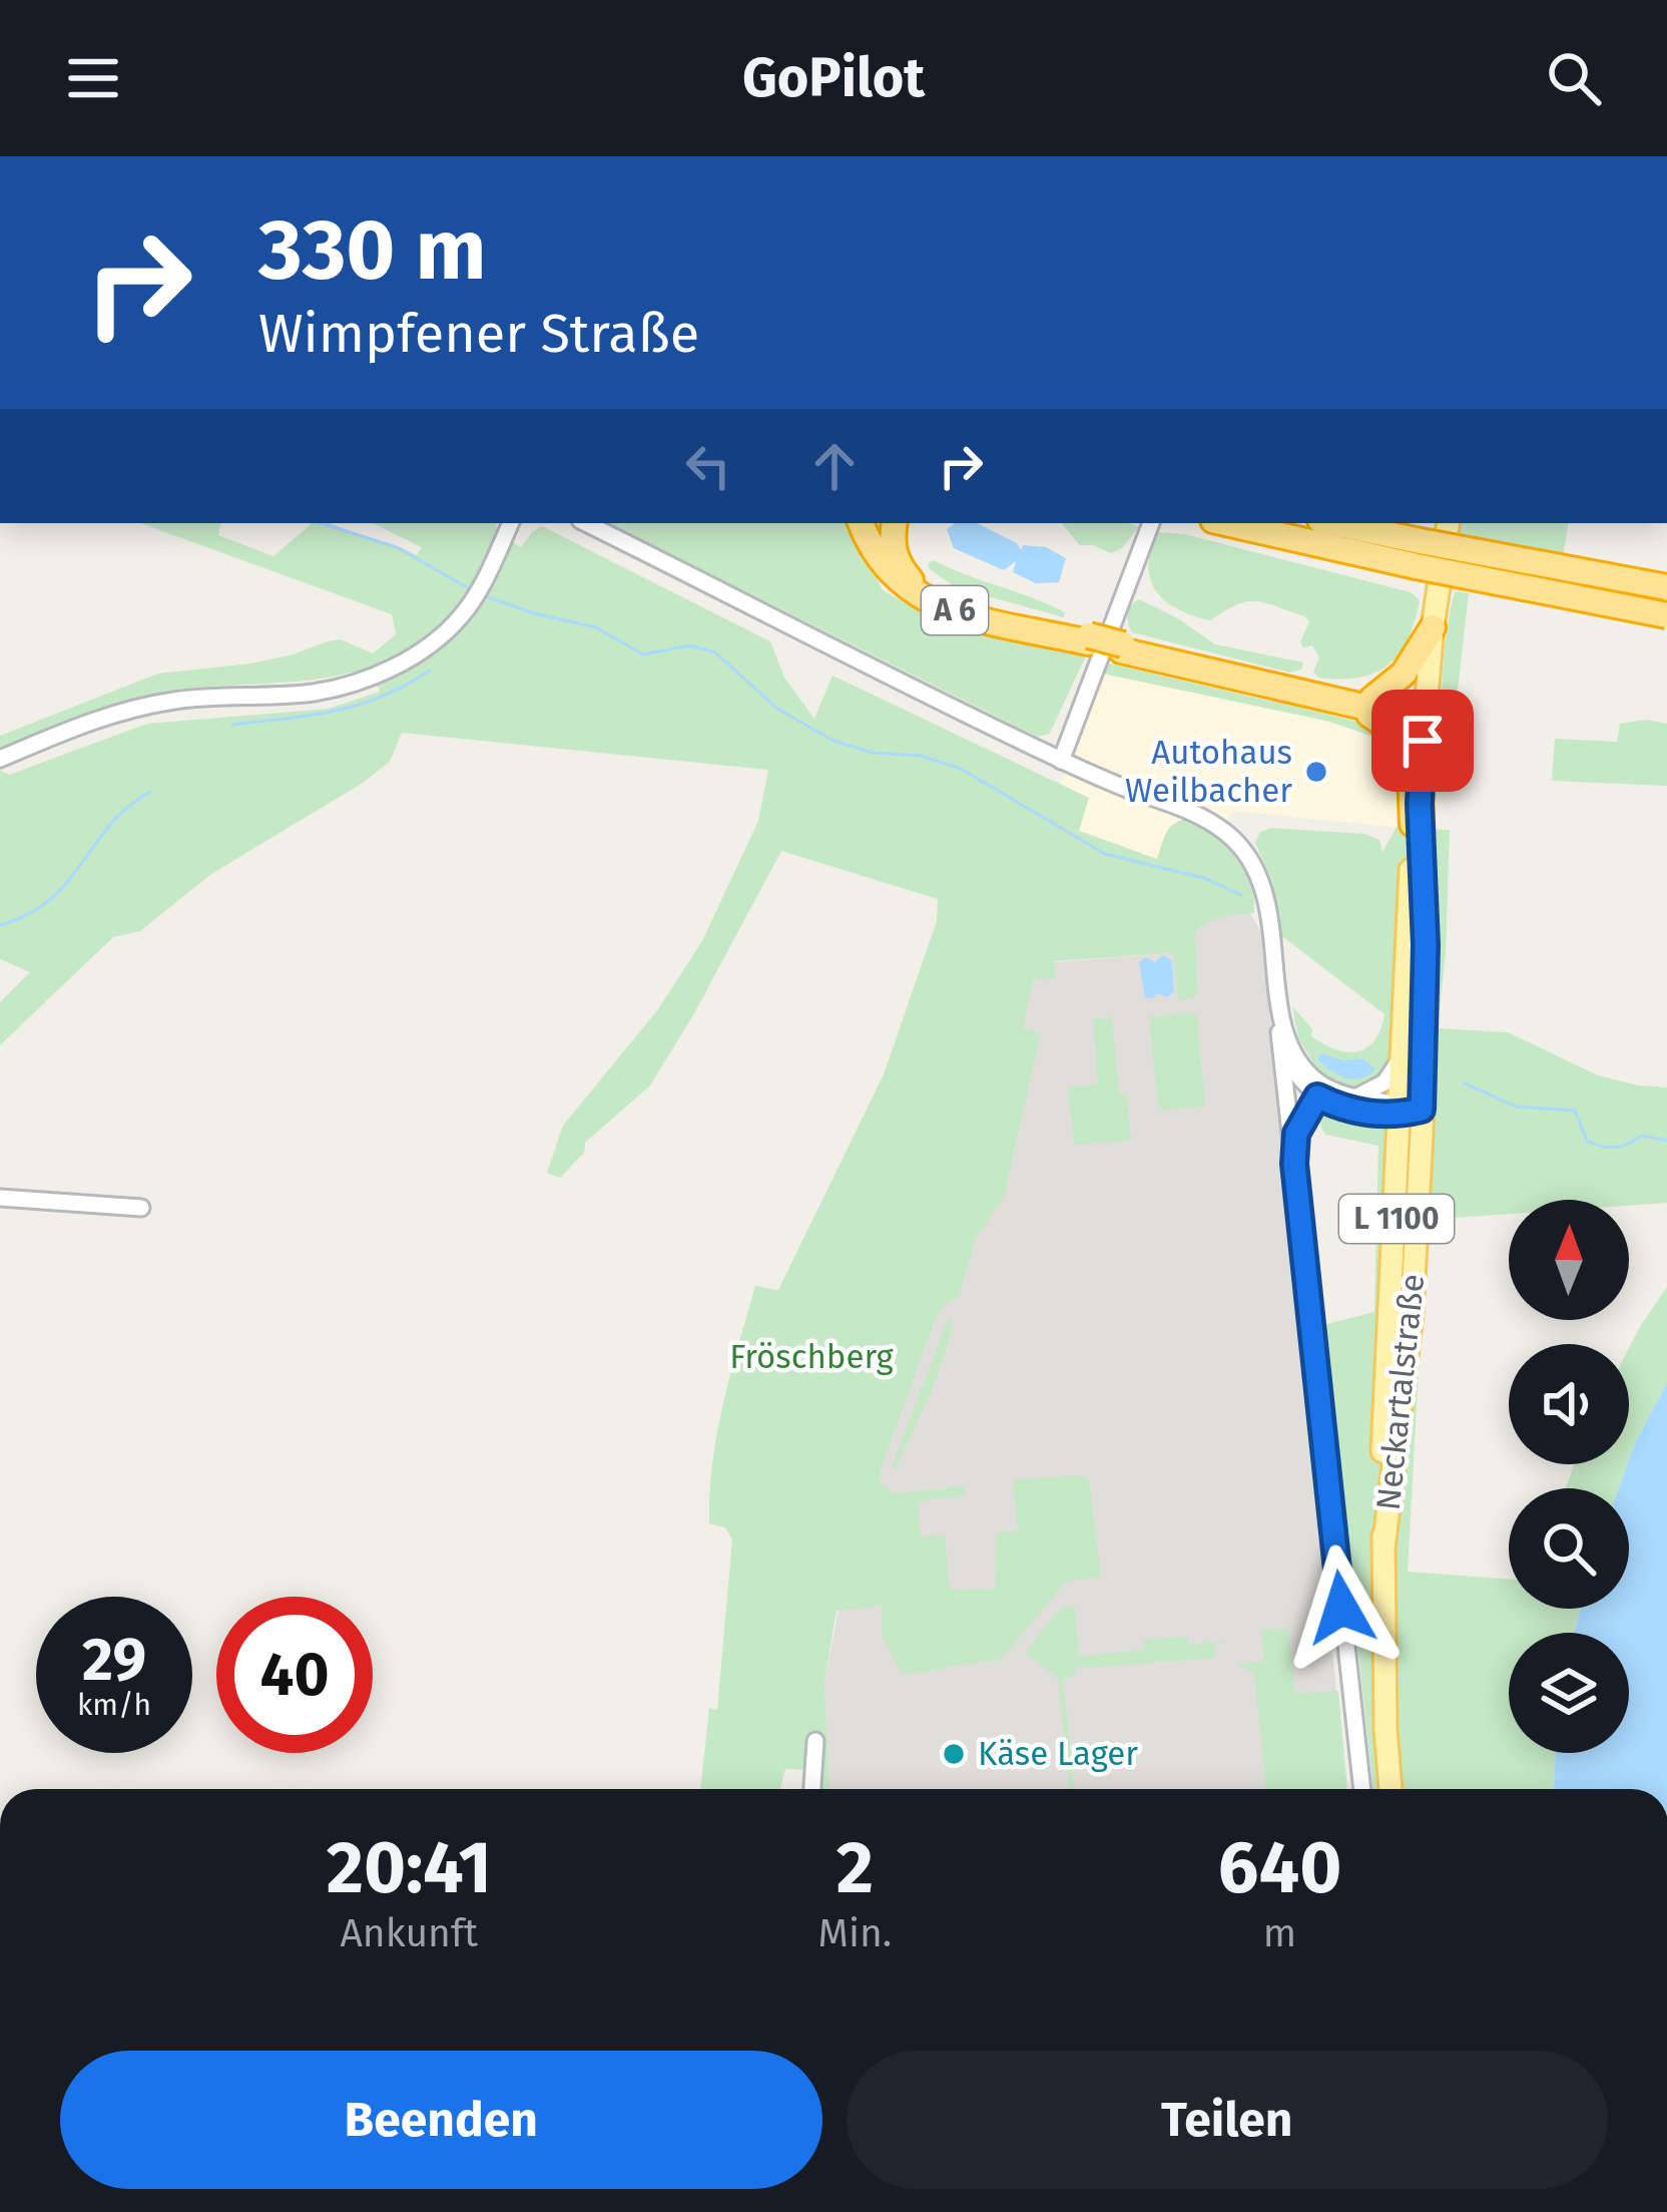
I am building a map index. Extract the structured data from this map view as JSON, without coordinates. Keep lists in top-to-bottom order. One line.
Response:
{"streets":{"highway":["A 6"],"main road":["L 1100","Neckartalstraße"]},"parks":["Fröschberg"],"places":["Autohaus Weilbacher","Käse Lager"],"north":"top","page":{"header":"GoPilot","turn":["330 m","Wimpfener Straße"],"speed":"29 km/h","limit":"40","eta":["20:41","Ankunft","2","Min.","640","m"],"buttons":["Beenden","Teilen"]}}
